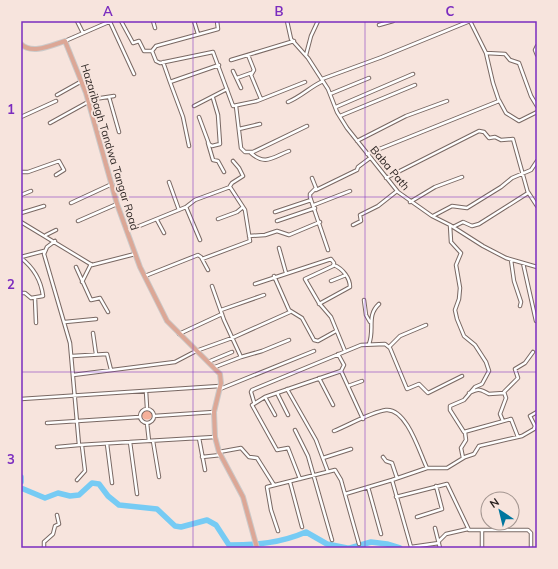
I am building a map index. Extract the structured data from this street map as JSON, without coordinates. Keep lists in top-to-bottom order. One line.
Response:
{"streets":{"main road":["Hazaribagh Tandwa Tangar Road"],"street":["Baba Path"]},"north":"top left","grid":{"columns":["A","B","C"],"rows":["1","2","3"]}}
